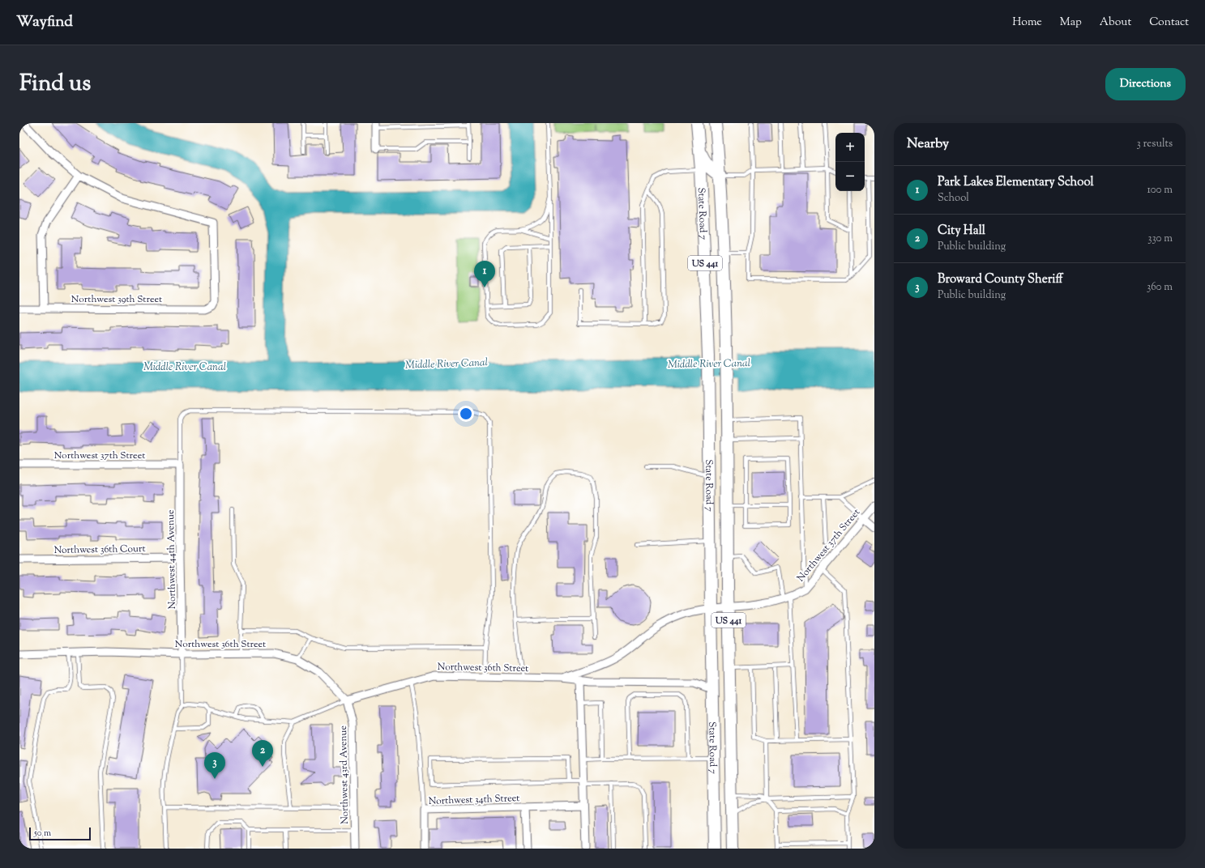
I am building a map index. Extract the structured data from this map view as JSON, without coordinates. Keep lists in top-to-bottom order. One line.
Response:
{"streets":{"main road":["State Road 7","US 441"],"street":["Northwest 39th Street","Northwest 37th Street","Northwest 36th Court","Northwest 44th Avenue","Northwest 36th Street","Northwest 43rd Avenue","Northwest 34th Street"]},"crossings":[["State Road 7","Northwest 37th Street"],["State Road 7","Northwest 36th Street"],["Northwest 37th Street","Northwest 44th Avenue"],["Northwest 37th Street","Northwest 36th Street"],["Northwest 36th Court","Northwest 44th Avenue"],["Northwest 44th Avenue","Northwest 36th Street"],["Northwest 36th Street","Northwest 43rd Avenue"]],"water":["Middle River Canal"],"scale_bar":"50 m","page":{"header":"Wayfind","nav":["Home","Map","About","Contact"],"title":"Find us","buttons":"Directions","heading":["Nearby","3 results"],"map_buttons":["+","−"],"list":[{"mark":"1","name":"Park Lakes Elementary School","note":"School","value":"100 m"},{"mark":"2","name":"City Hall","note":"Public building","value":"330 m"},{"mark":"3","name":"Broward County Sheriff","note":"Public building","value":"360 m"}],"pins":["1","2","3"],"scale":"50 m"}}
